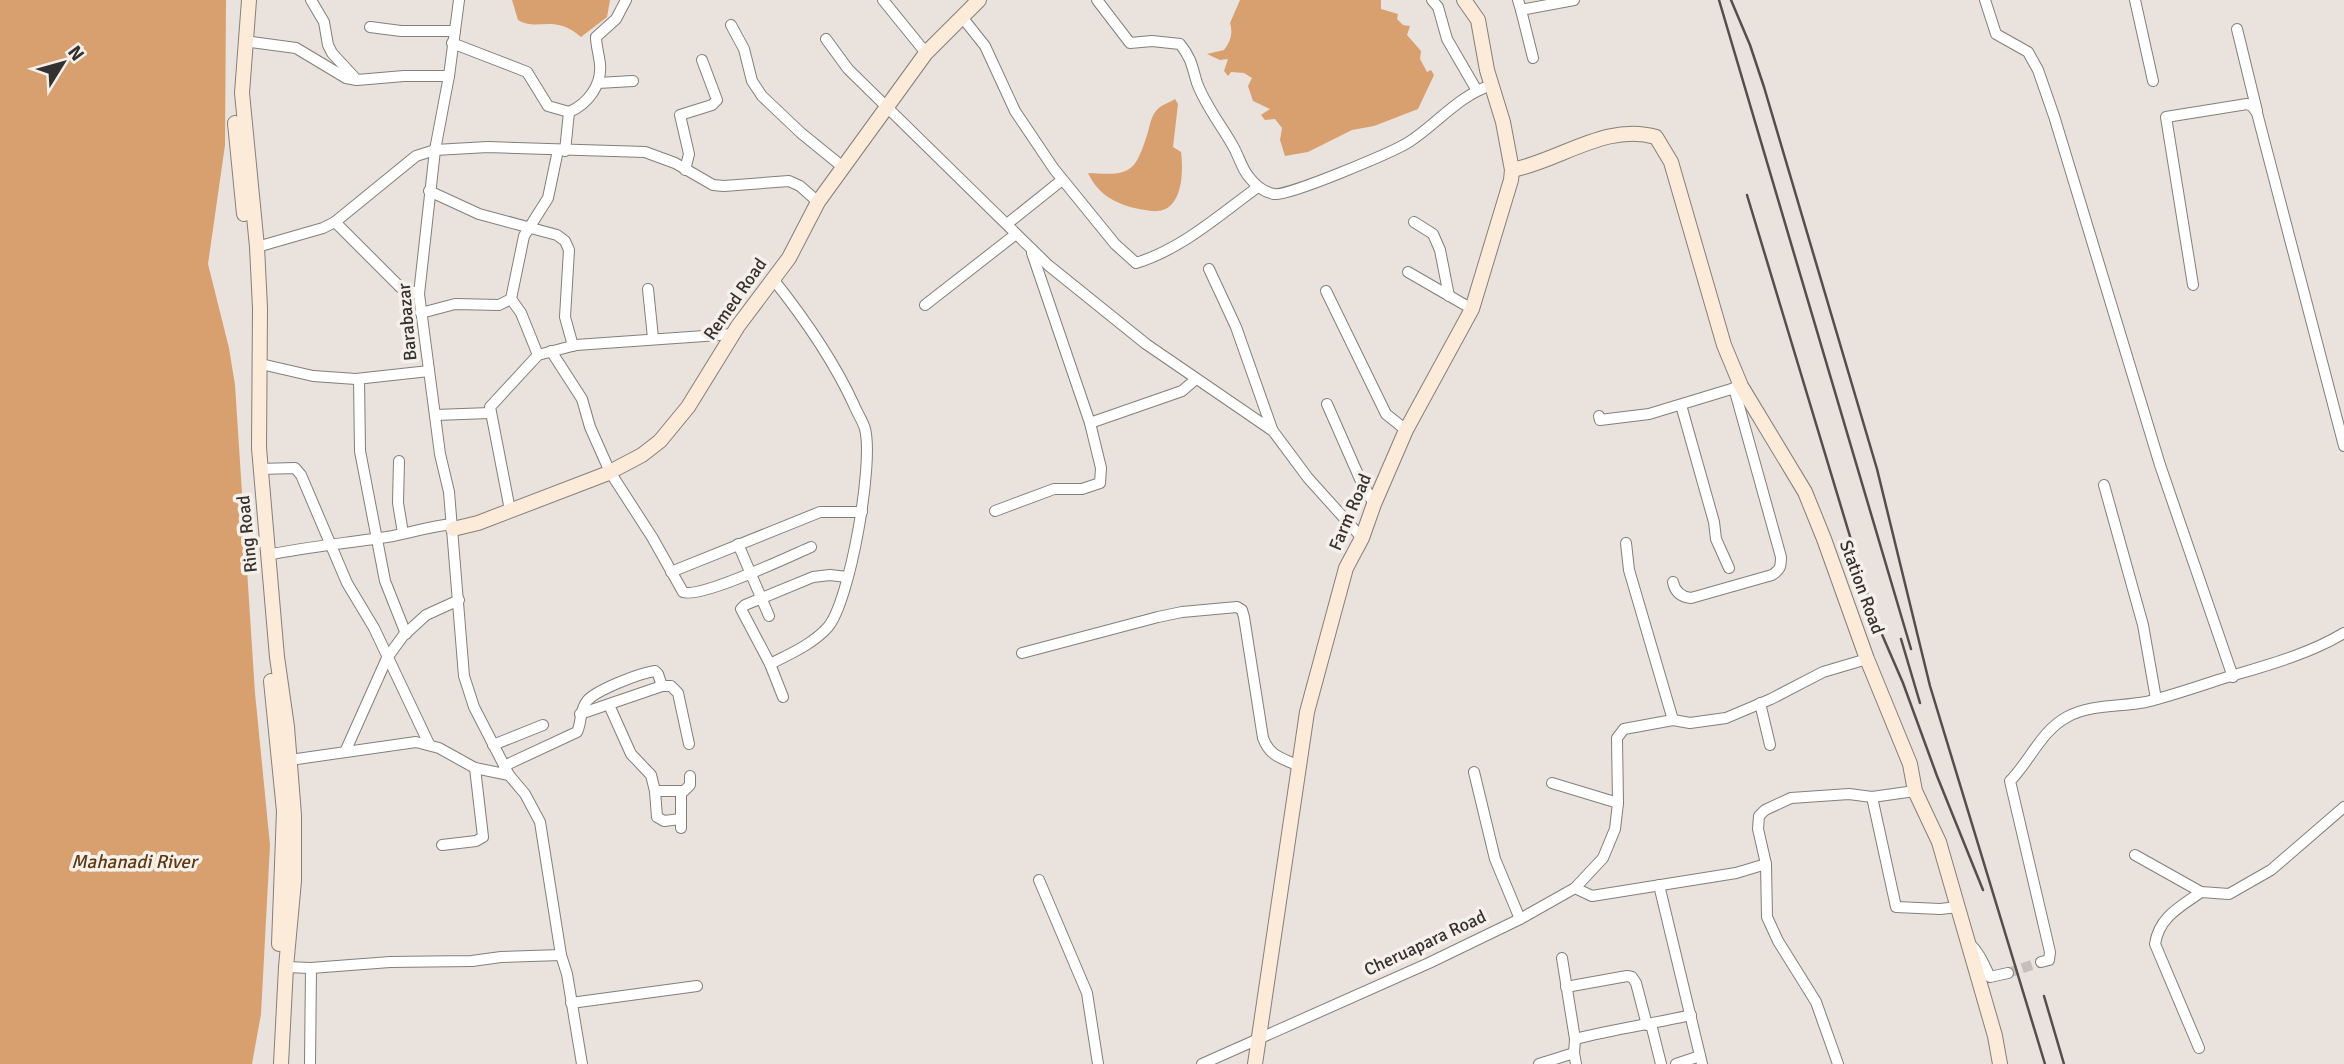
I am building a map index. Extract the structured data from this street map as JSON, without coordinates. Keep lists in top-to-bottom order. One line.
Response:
{"streets":{"street":["Remed Road","Barabazar","Farm Road","Ring Road","Station Road","Cheruapara Road"]},"crossings":[["Remed Road","Barabazar"],["Farm Road","Station Road"],["Farm Road","Cheruapara Road"],["Station Road","Cheruapara Road"]],"water":["Mahanadi River"],"north":"top right"}
